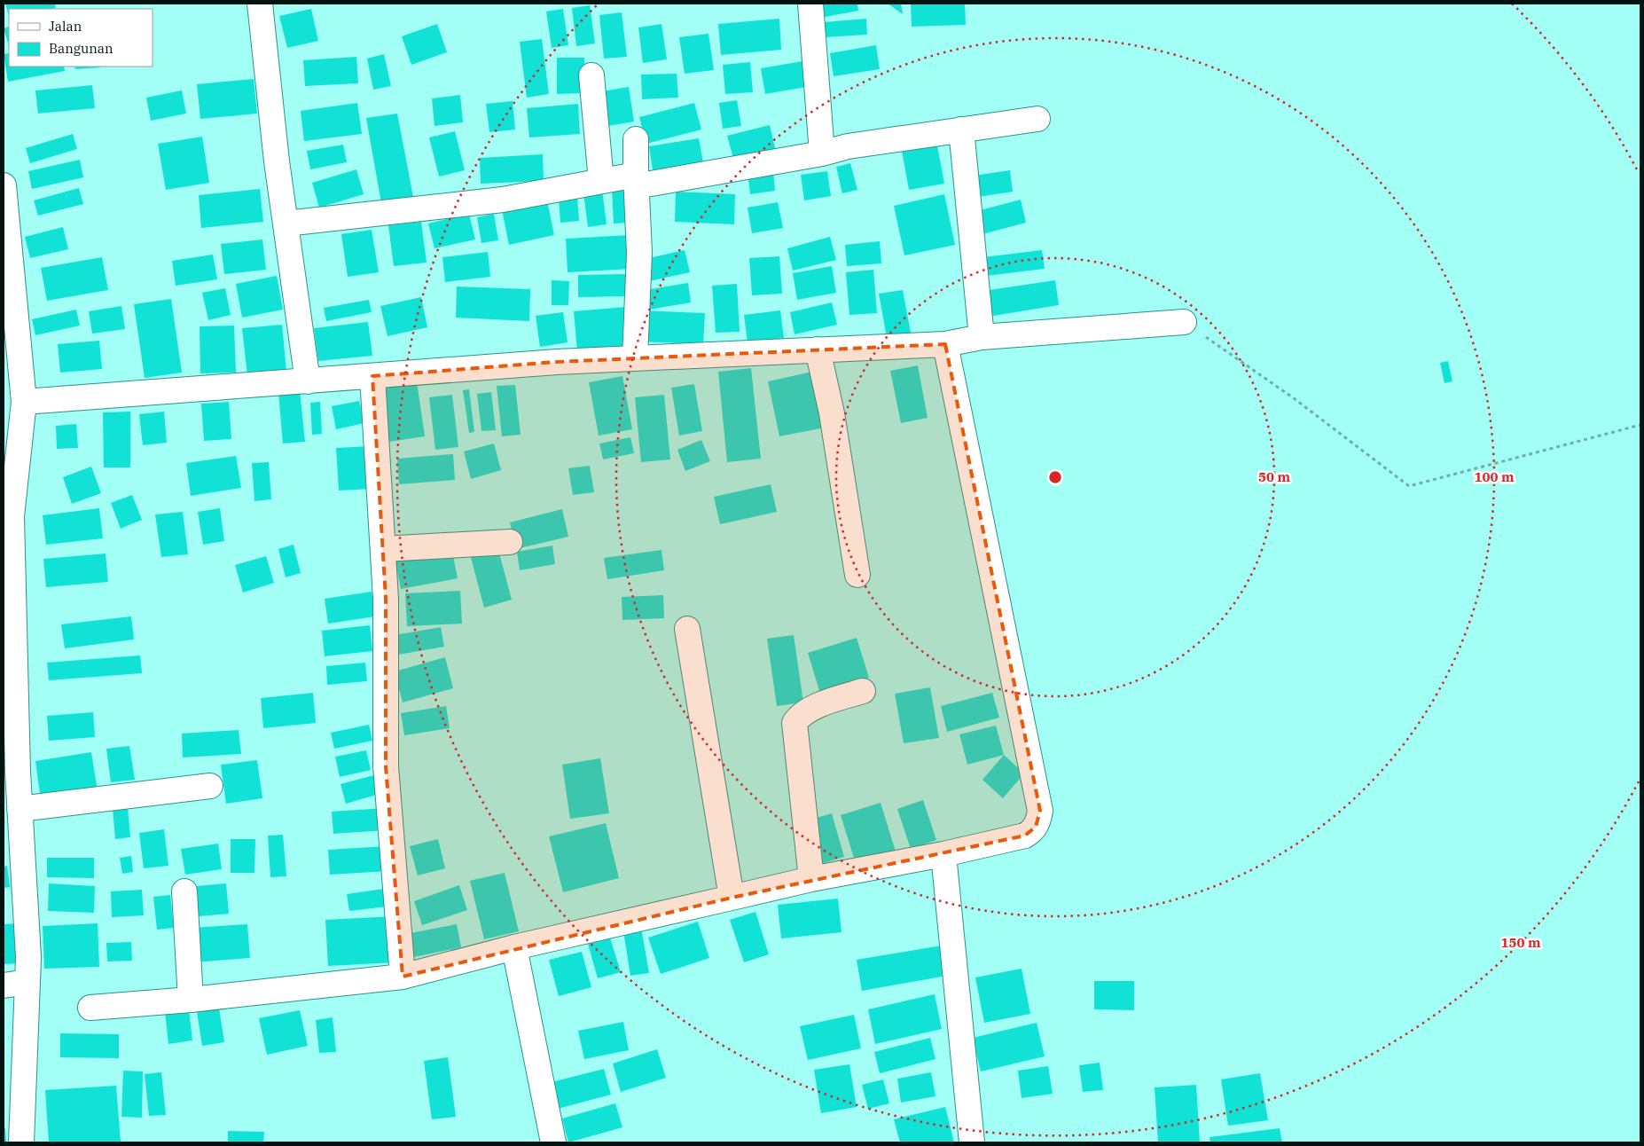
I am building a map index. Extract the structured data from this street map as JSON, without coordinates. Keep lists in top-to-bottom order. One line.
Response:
{"legend":["Jalan","Bangunan"],"rings":["50 m","100 m","150 m"]}
